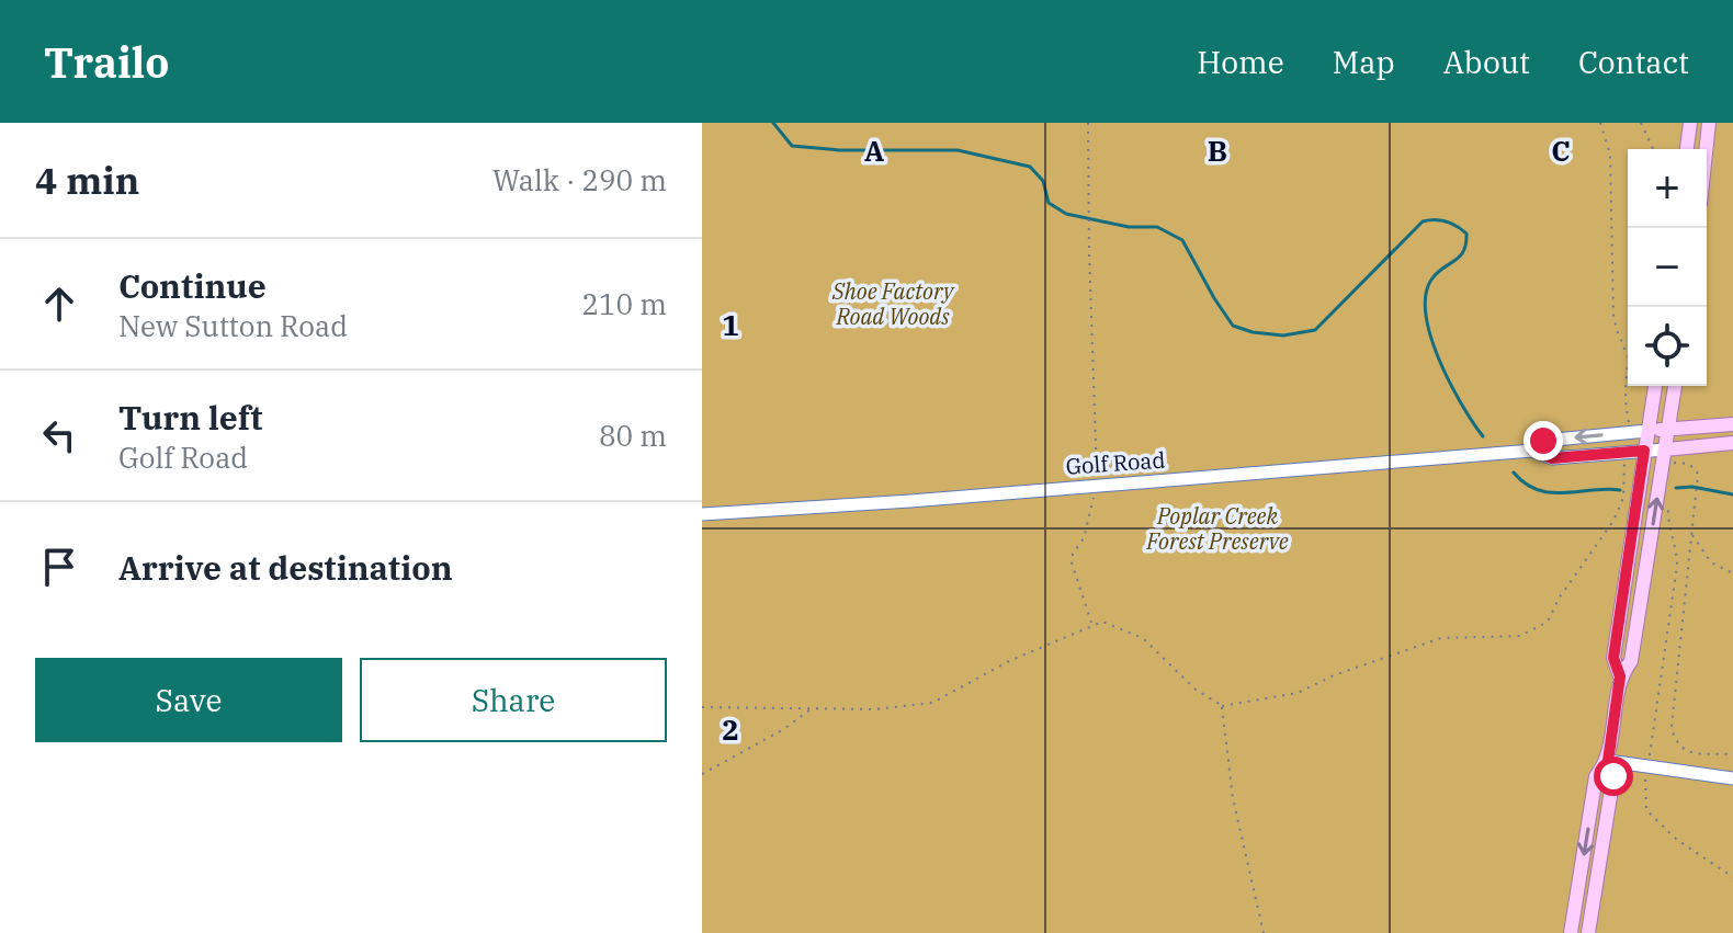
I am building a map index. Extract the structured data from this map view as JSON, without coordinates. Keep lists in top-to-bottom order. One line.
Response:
{"streets":{"main road":["Golf Road"]},"parks":["Shoe Factory Road Woods","Poplar Creek Forest Preserve"],"page":{"header":"Trailo","nav":["Home","Map","About","Contact"],"heading":["4 min","Walk · 290 m"],"map_buttons":["+","−"],"list":[["Continue","New Sutton Road","210 m"],["Turn left","Golf Road","80 m"],"Arrive at destination"],"buttons":["Save","Share"]},"grid":{"columns":["A","B","C"],"rows":["1","2"]}}
